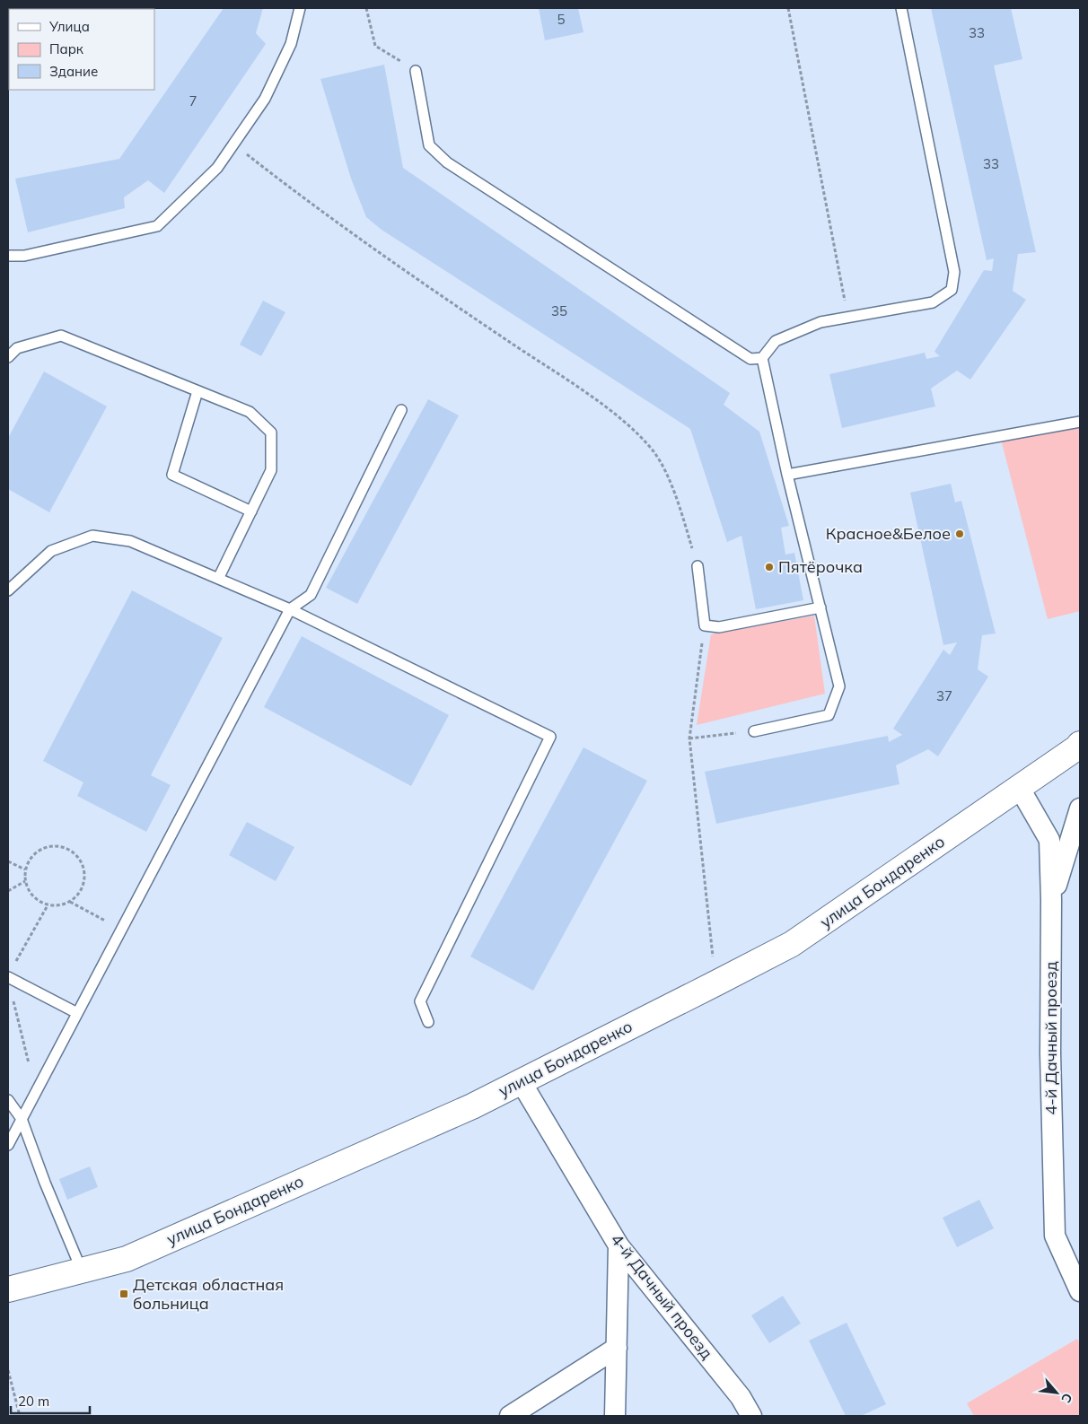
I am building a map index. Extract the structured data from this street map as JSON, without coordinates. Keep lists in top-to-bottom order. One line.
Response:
{"streets":{"street":["улица Бондаренко","4-й Дачный проезд"]},"crossings":[["улица Бондаренко","4-й Дачный проезд"]],"places":{"other":["Красное&Белое","Пятёрочка"],"transit":["Детская областная больница"]},"house_numbers":["5","33","7","33","35","37"],"legend":["Улица","Парк","Здание"],"scale_bar":"20 m","north":"bottom right"}
